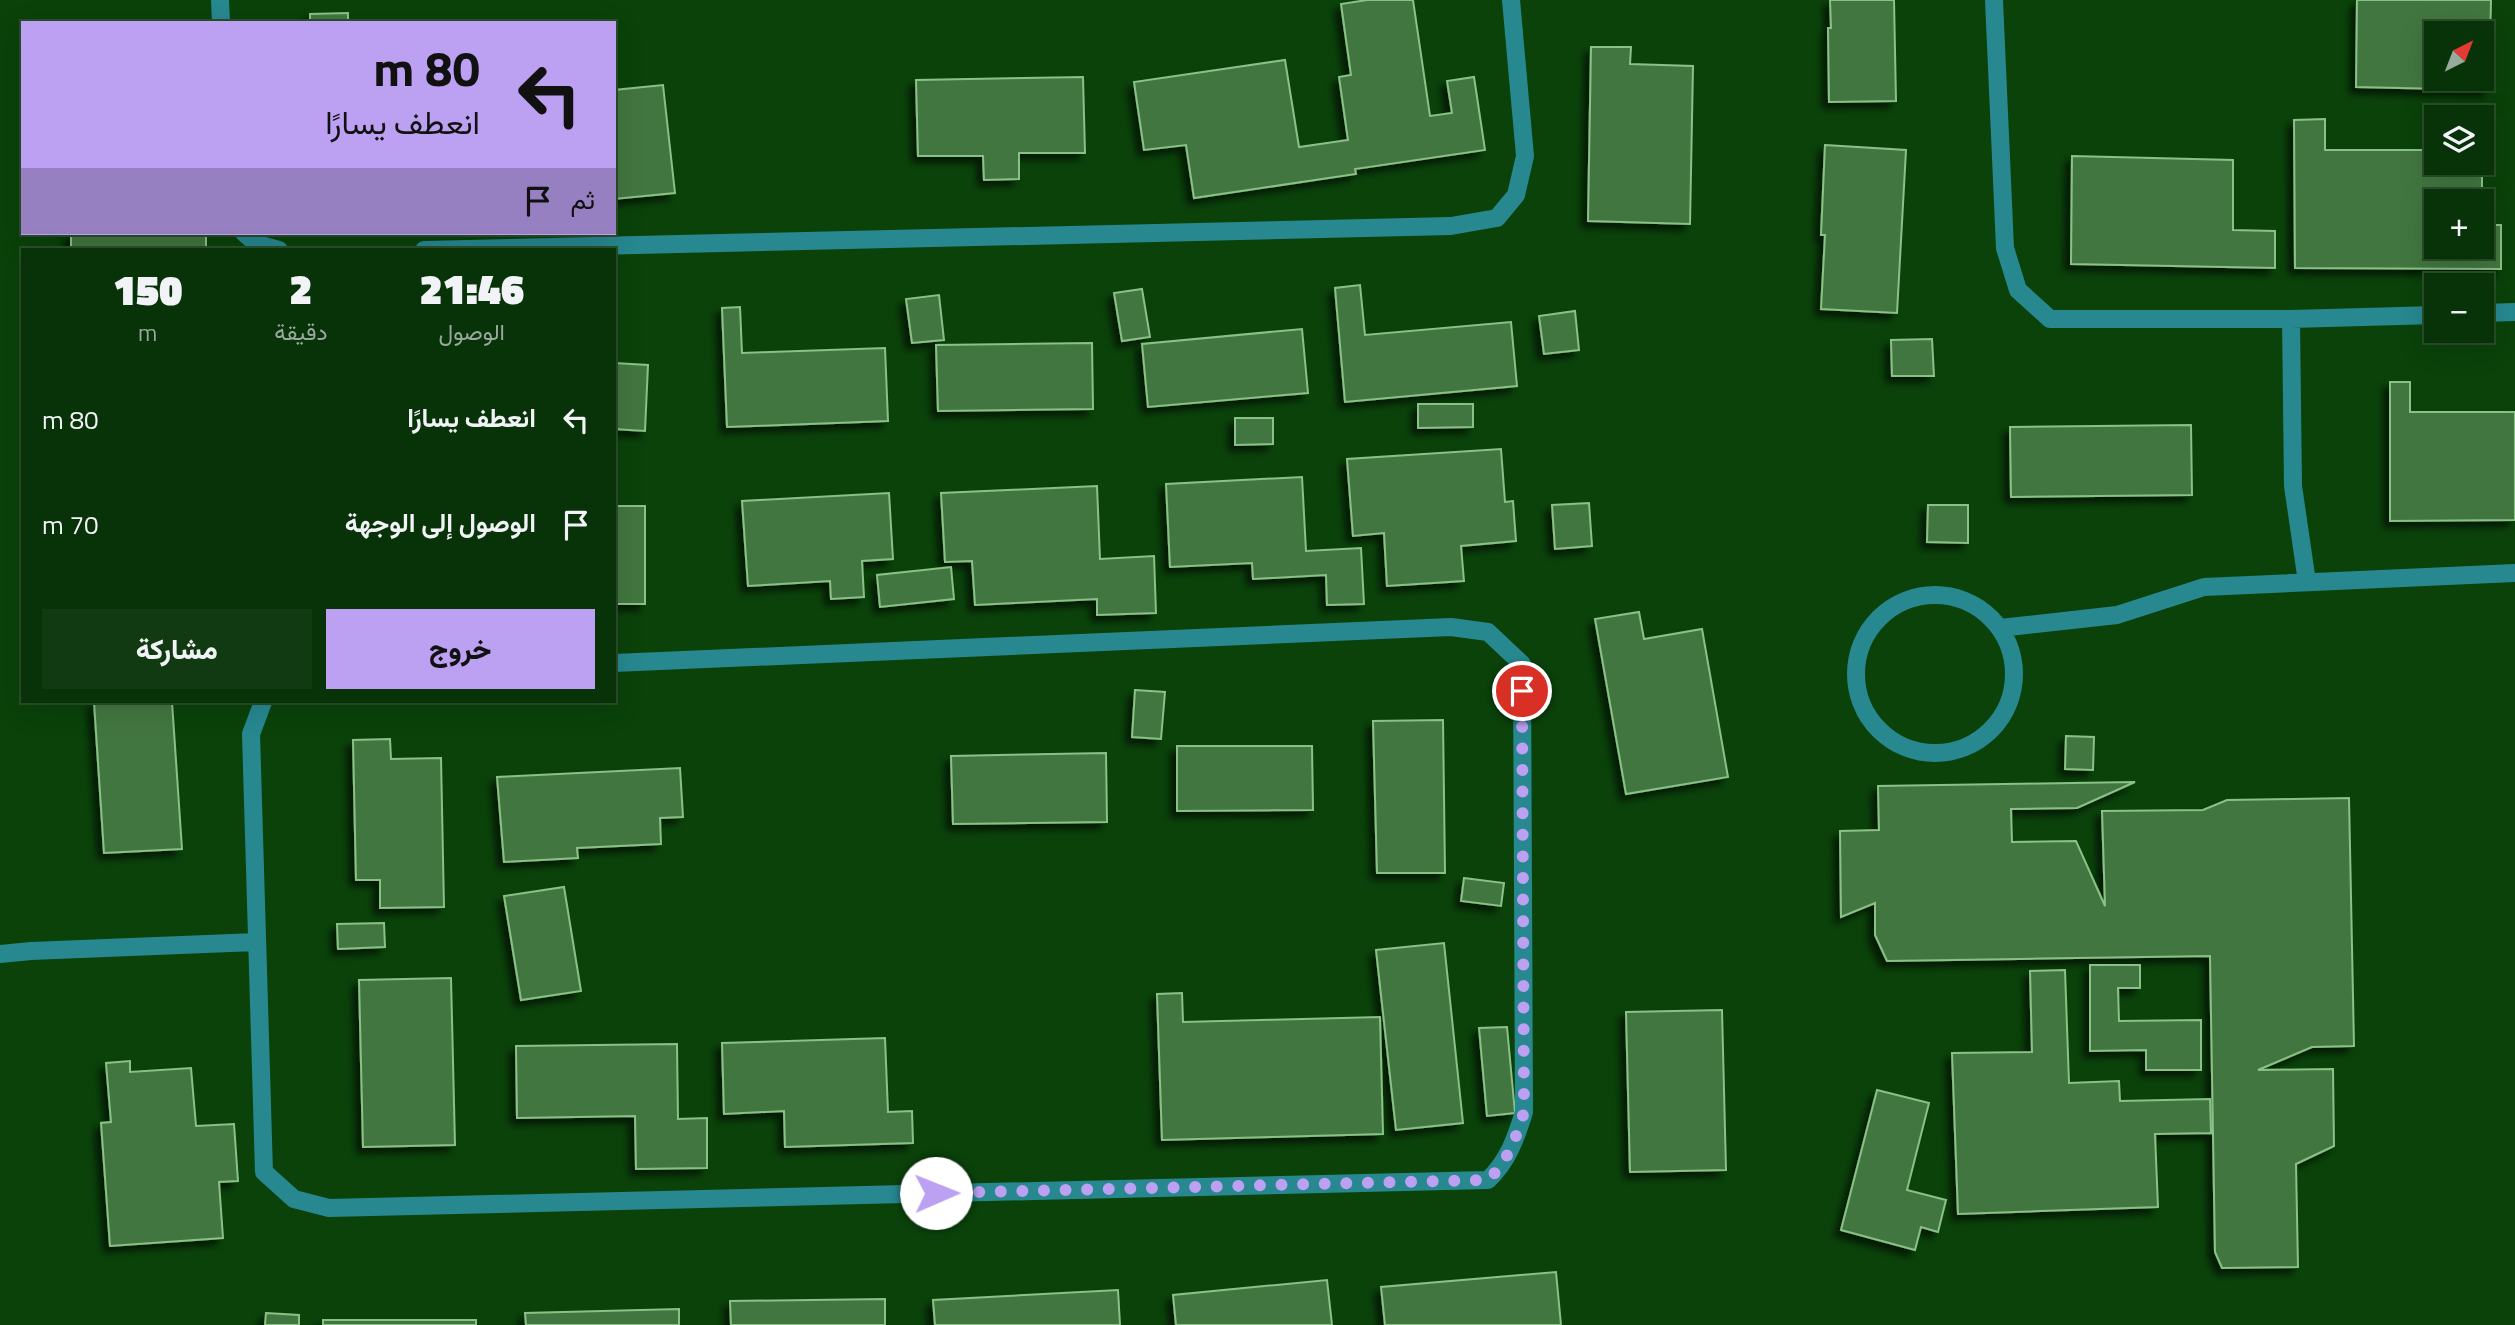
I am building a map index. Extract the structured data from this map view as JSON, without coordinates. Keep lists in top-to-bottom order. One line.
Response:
{"north":"top right","page":{"map_buttons":["+","−"],"turn":["80 m","انعطف يسارًا"],"then":"ثم","eta":["21:46","الوصول","2","دقيقة","150","m"],"list":[{"name":"انعطف يسارًا","value":"80 m"},{"name":"الوصول إلى الوجهة","value":"70 m"}],"buttons":["خروج","مشاركة"]}}
